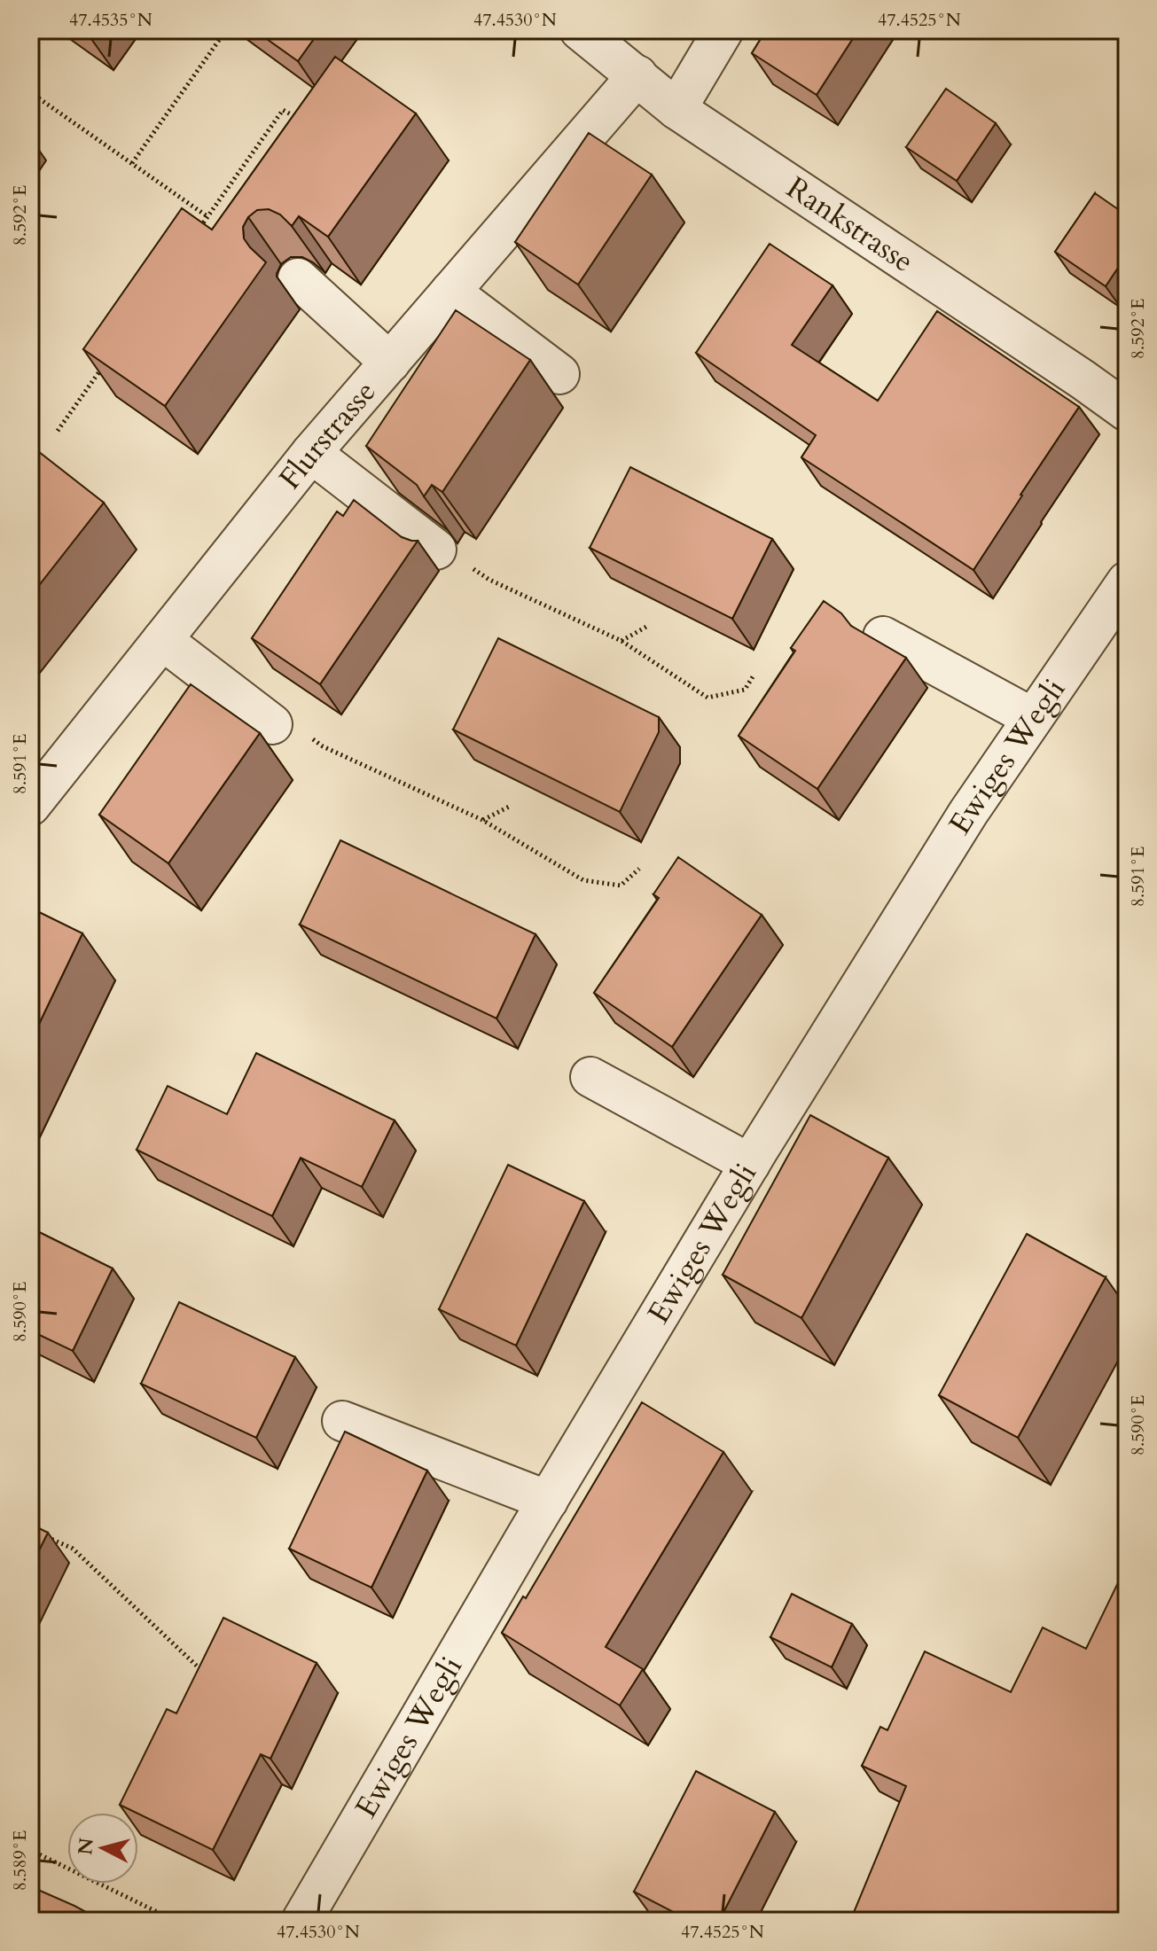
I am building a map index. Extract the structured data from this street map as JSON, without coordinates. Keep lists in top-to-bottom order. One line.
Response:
{"streets":{"street":["Rankstrasse","Flurstrasse","Ewiges Wegli"]},"crossings":[["Rankstrasse","Flurstrasse"]],"north":"left","coordinates":["47.4535°N","47.4530°N","47.4525°N","8.592°E","8.591°E","8.590°E","8.589°E"]}
